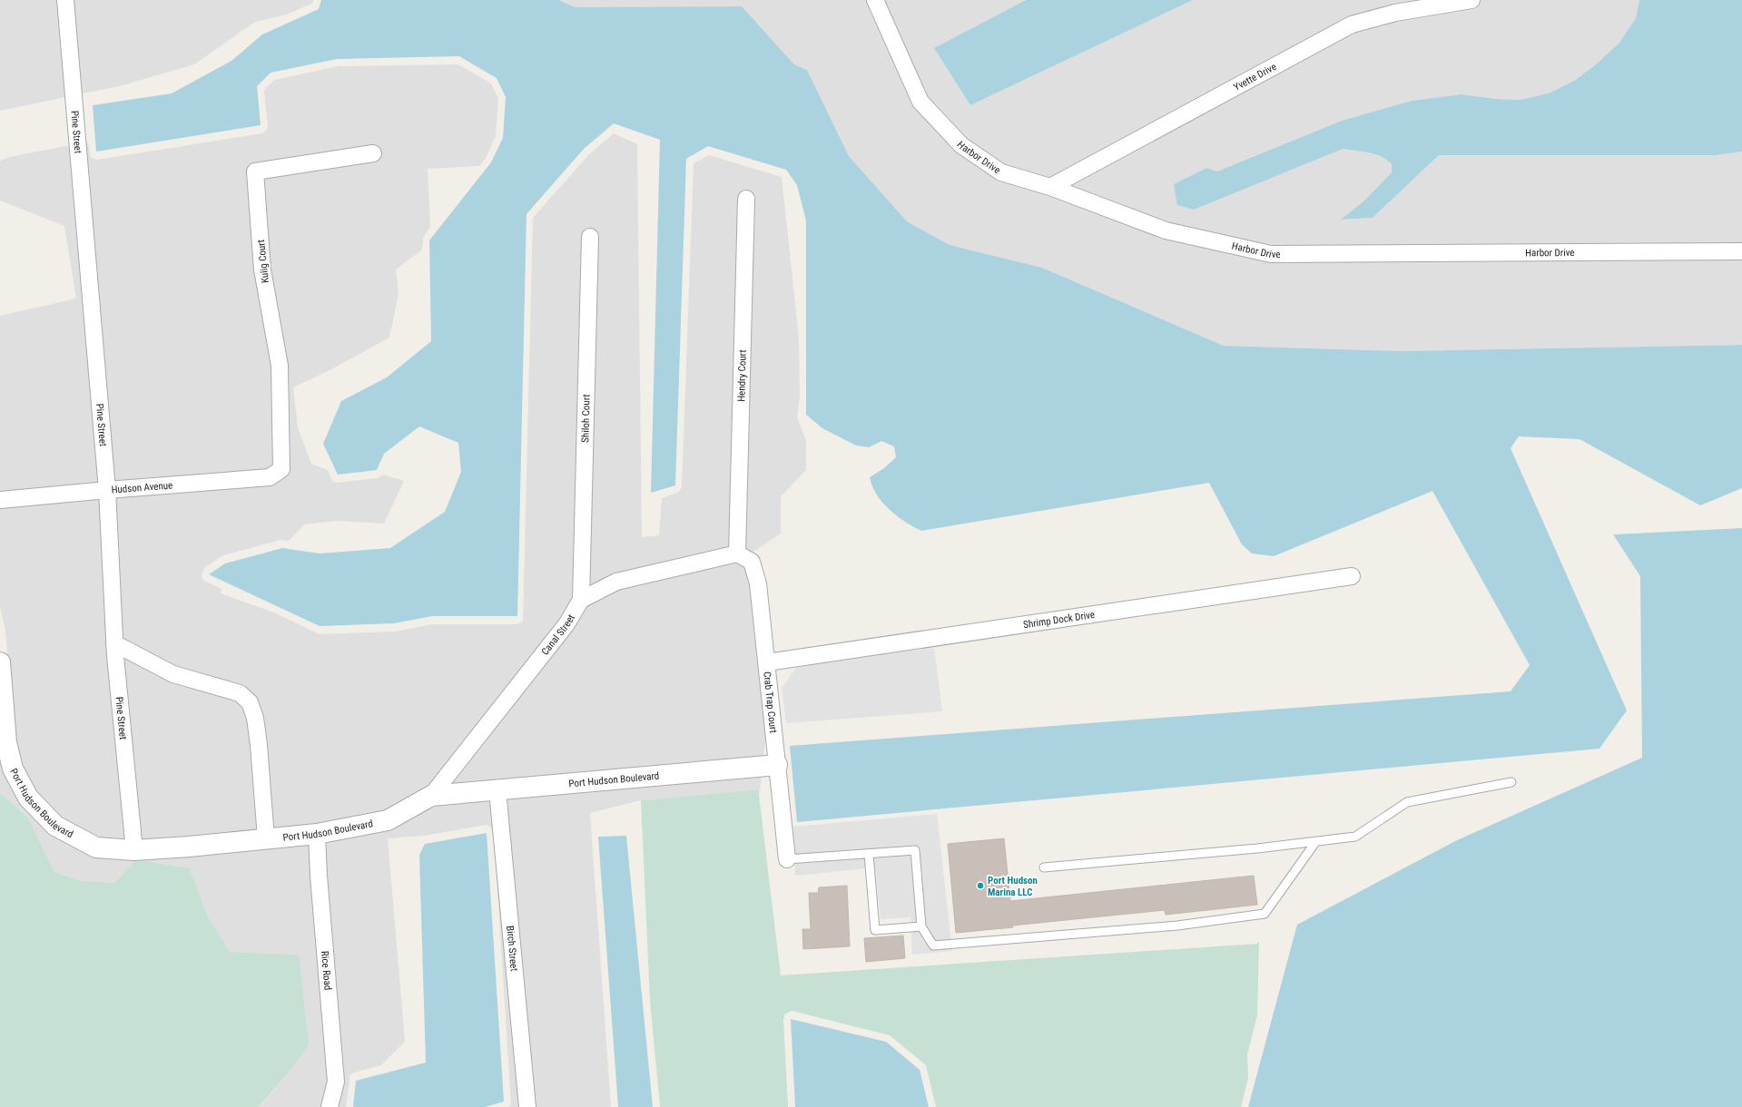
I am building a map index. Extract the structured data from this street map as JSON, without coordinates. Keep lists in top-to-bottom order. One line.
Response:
{"streets":{"street":["Yvette Drive","Pine Street","Harbor Drive","Kulig Court","Hendry Court","Shiloh Court","Hudson Avenue","Shrimp Dock Drive","Canal Street","Crab Trap Court","Port Hudson Boulevard","Birch Street","Rice Road"]},"crossings":[["Yvette Drive","Harbor Drive"],["Pine Street","Hudson Avenue"],["Pine Street","Port Hudson Boulevard"],["Kulig Court","Hudson Avenue"],["Hendry Court","Crab Trap Court"],["Shiloh Court","Canal Street"],["Shrimp Dock Drive","Crab Trap Court"],["Canal Street","Port Hudson Boulevard"],["Crab Trap Court","Port Hudson Boulevard"],["Port Hudson Boulevard","Birch Street"],["Port Hudson Boulevard","Rice Road"]],"places":["Port Hudson Marina LLC"]}
